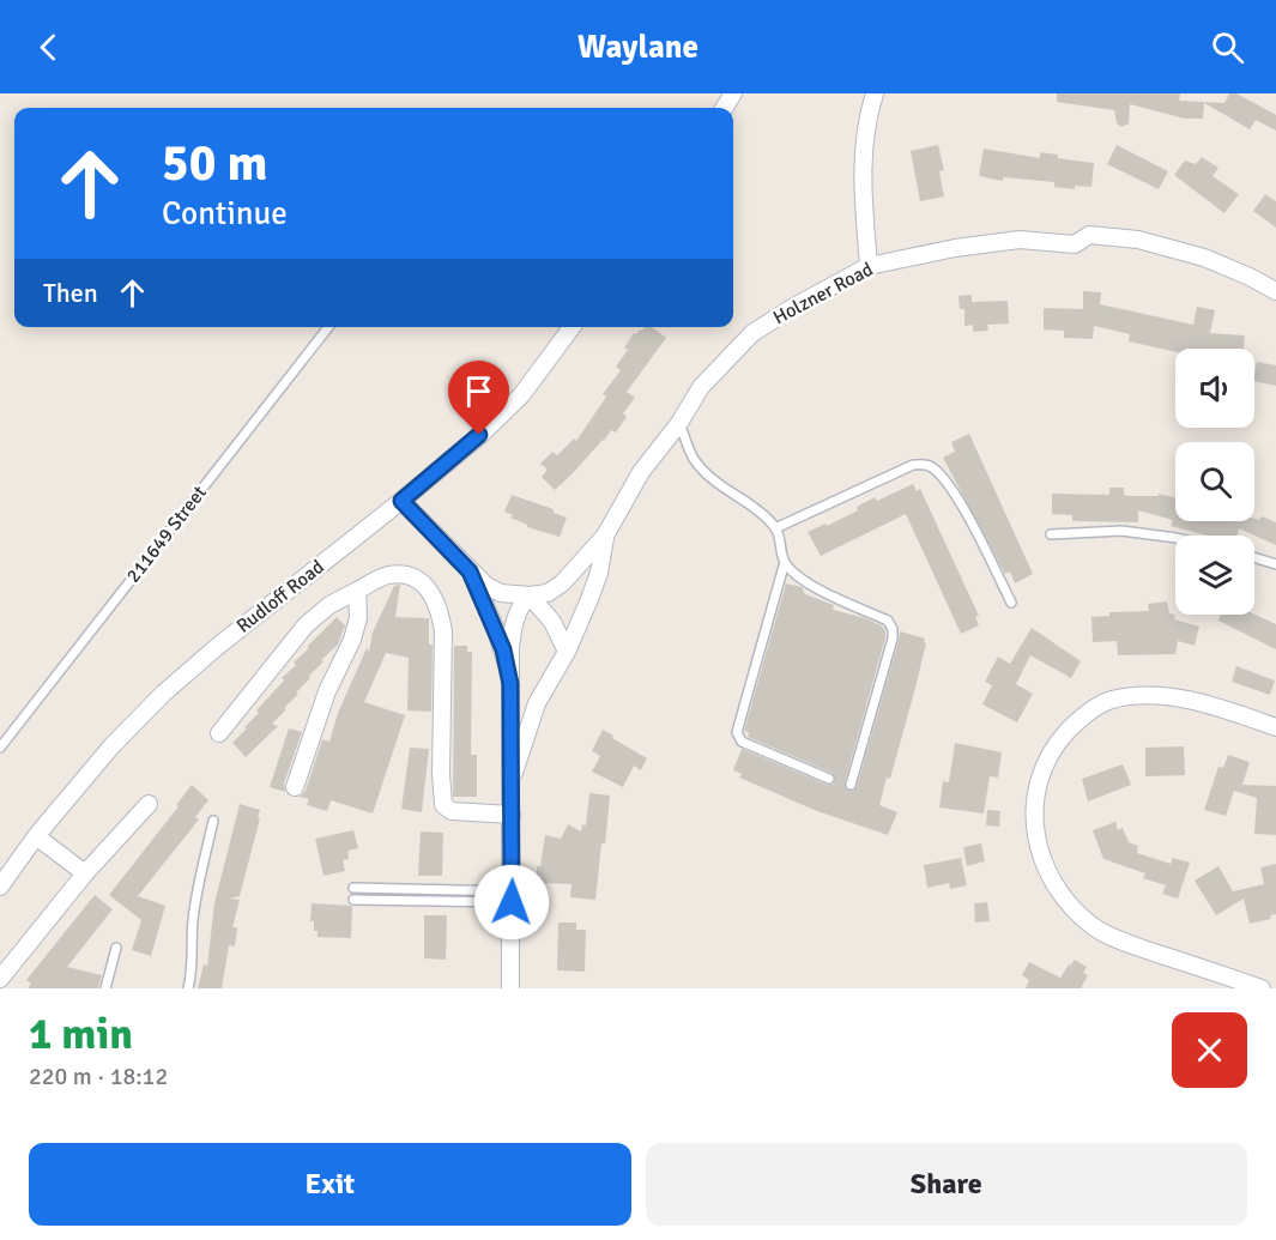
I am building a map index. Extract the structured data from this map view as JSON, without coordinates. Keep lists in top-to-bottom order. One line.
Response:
{"streets":{"street":["Holzner Road","Rudloff Road"],"lane":["211649 Street"]},"page":{"header":"Waylane","turn":["50 m","Continue"],"then":"Then","heading":["1 min","220 m · 18:12"],"buttons":["Exit","Share"]}}
